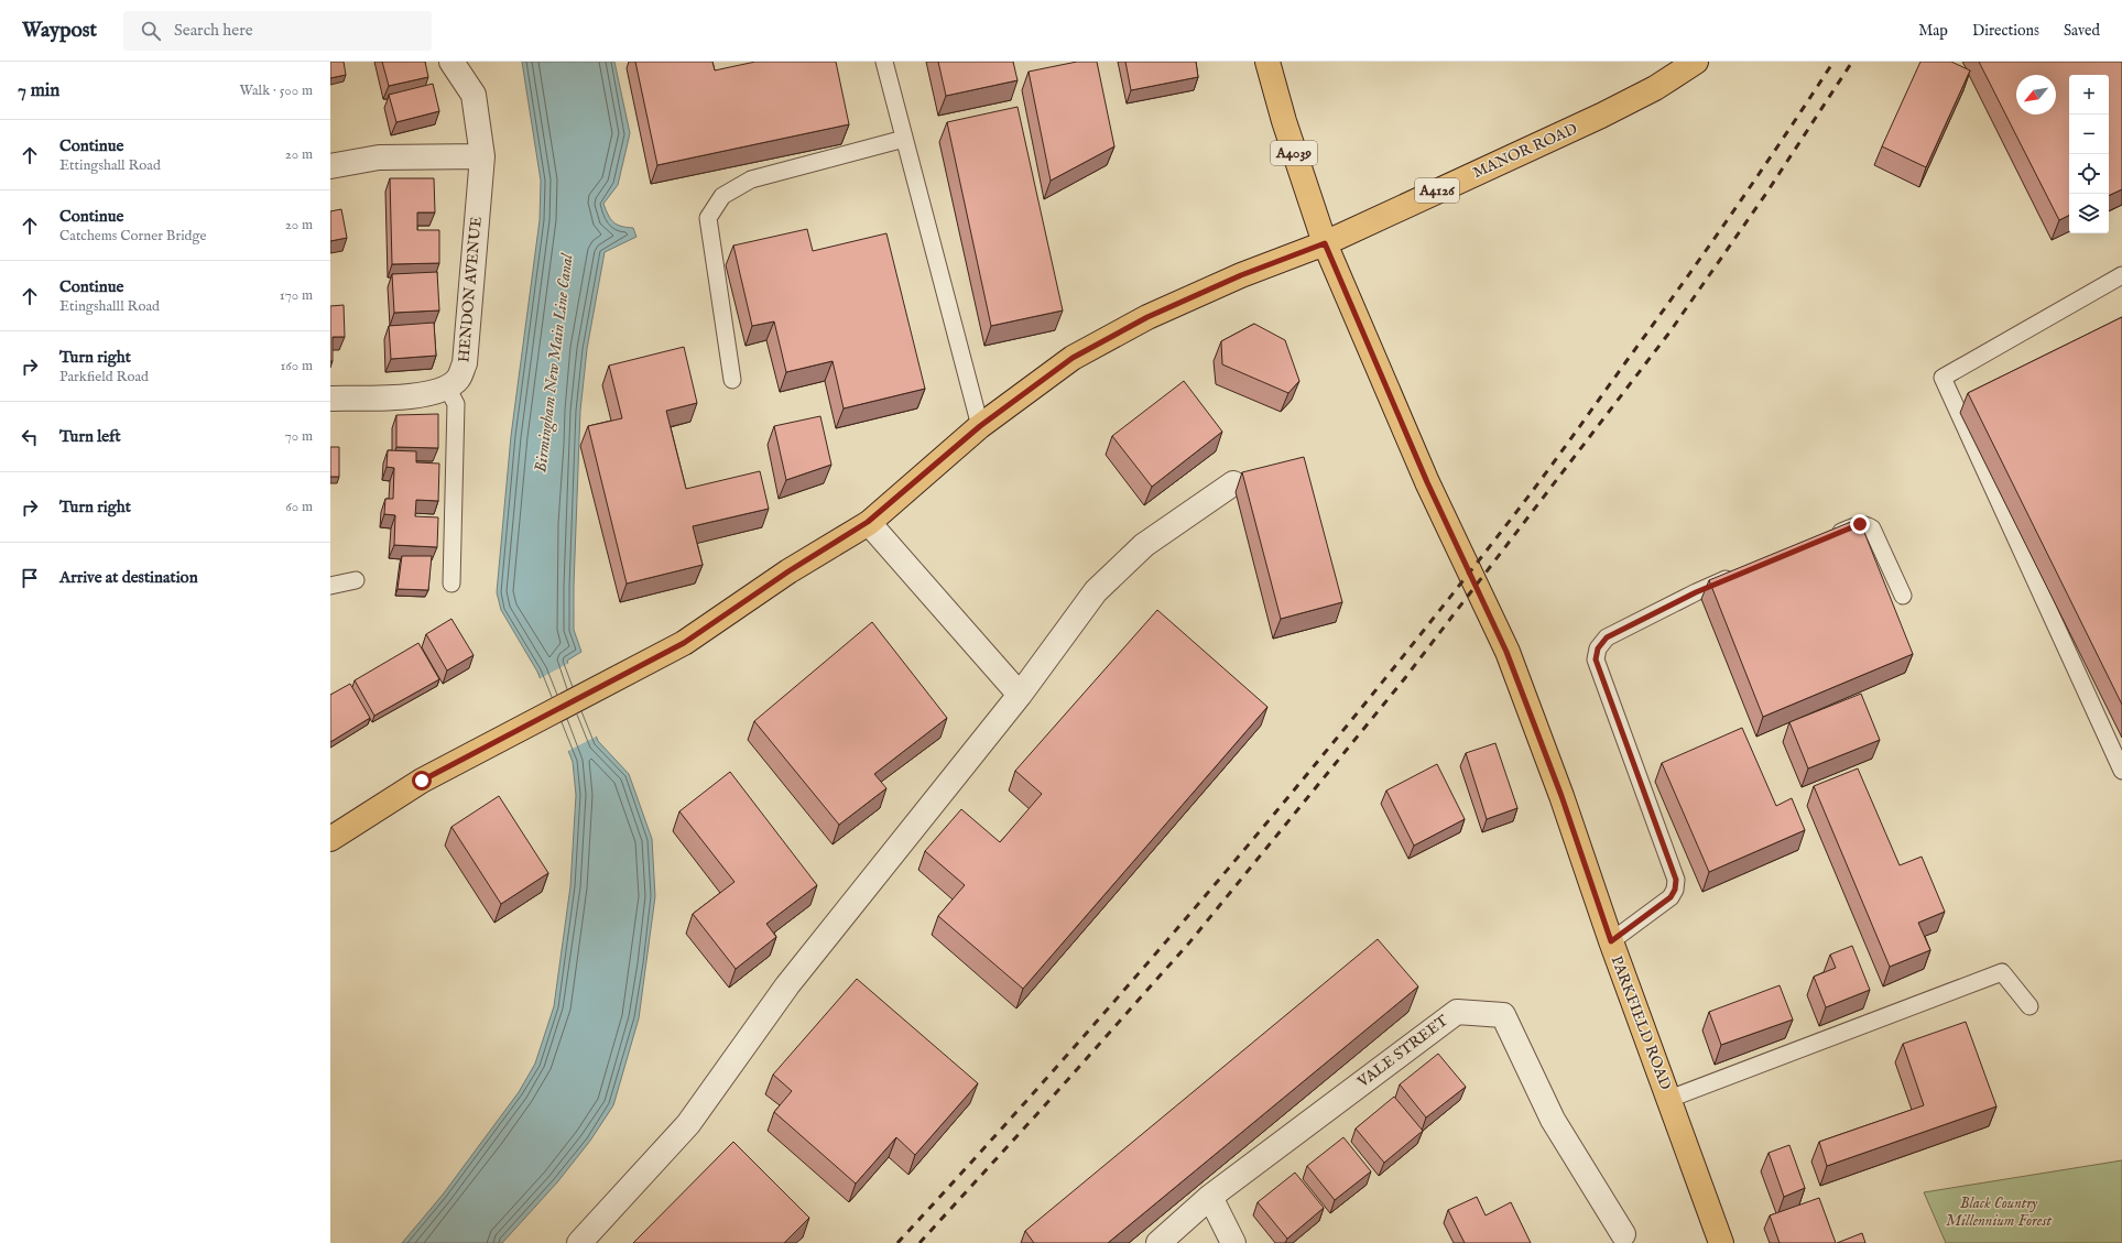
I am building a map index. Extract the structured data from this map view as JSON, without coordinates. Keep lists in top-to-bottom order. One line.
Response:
{"streets":{"main road":["MANOR ROAD","A4039","A4126","PARKFIELD ROAD"],"street":["HENDON AVENUE","VALE STREET"]},"crossings":[["MANOR ROAD","A4039"],["MANOR ROAD","A4126"],["MANOR ROAD","PARKFIELD ROAD"],["A4039","A4126"],["A4039","PARKFIELD ROAD"],["A4126","PARKFIELD ROAD"]],"water":["Birmingham New Main Line Canal"],"parks":["Black Country Millennium Forest"],"north":"bottom left","page":{"header":"Waypost","search":"Search here","nav":["Map","Directions","Saved"],"heading":["7 min","Walk · 500 m"],"map_buttons":["+","−"],"list":[["Continue","Ettingshall Road","20 m"],["Continue","Catchems Corner Bridge","20 m"],["Continue","Etingshalll Road","170 m"],["Turn right","Parkfield Road","160 m"],["Turn left","70 m"],["Turn right","60 m"],"Arrive at destination"]}}
